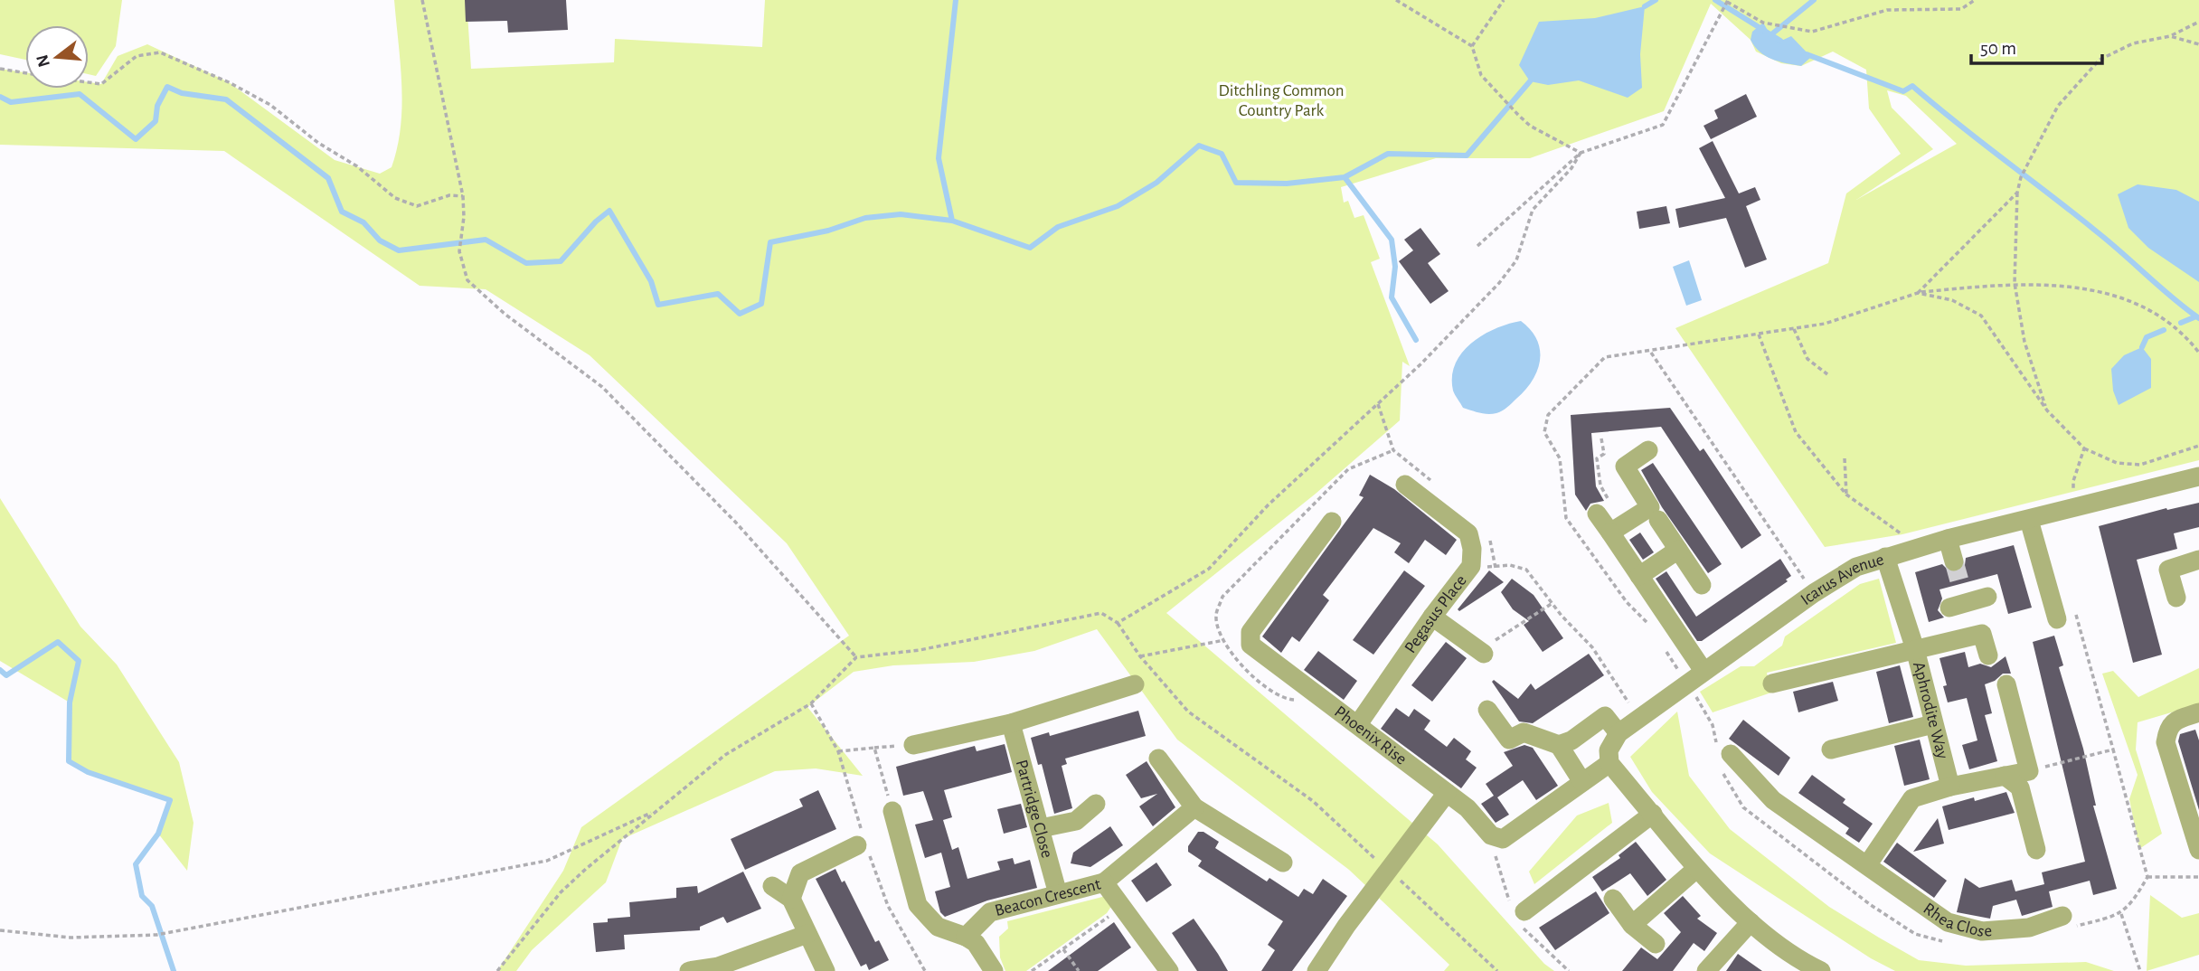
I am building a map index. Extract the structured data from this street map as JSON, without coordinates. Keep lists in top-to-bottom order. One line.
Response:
{"streets":{"street":["Icarus Avenue","Pegasus Place","Aphrodite Way","Phoenix Rise","Partridge Close","Beacon Crescent","Rhea Close"]},"crossings":[["Icarus Avenue","Aphrodite Way"],["Pegasus Place","Phoenix Rise"],["Partridge Close","Beacon Crescent"]],"parks":["Ditchling Common Country Park"],"scale_bar":"50 m","north":"left"}
